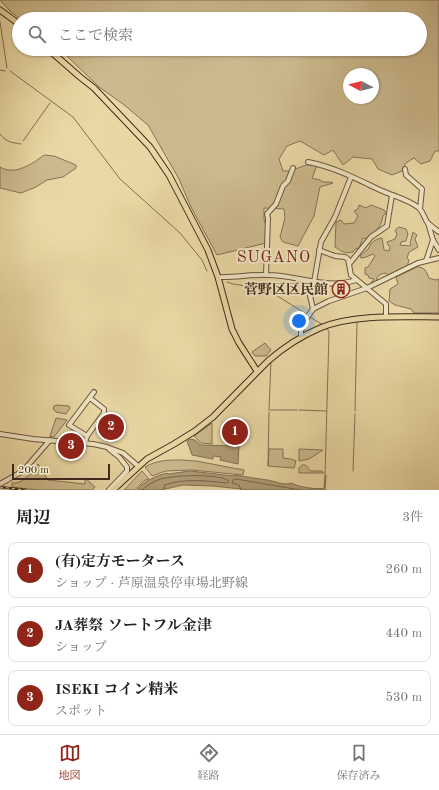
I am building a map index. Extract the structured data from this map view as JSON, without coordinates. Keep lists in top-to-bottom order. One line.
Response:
{"districts":["SUGANO"],"places":{"building":["菅野区区民館"]},"scale_bar":"200 m","north":"left","page":{"search":"ここで検索","pins":["2","1","3"],"scale":"200 m","heading":["周辺","3件"],"list":[{"mark":"1","name":"(有)定方モータース","note":"ショップ · 芦原温泉停車場北野線","value":"260 m"},{"mark":"2","name":"JA葬祭 ソートフル金津","note":"ショップ","value":"440 m"},{"mark":"3","name":"ISEKI コイン精米","note":"スポット","value":"530 m"}],"nav":["地図","経路","保存済み"]}}
